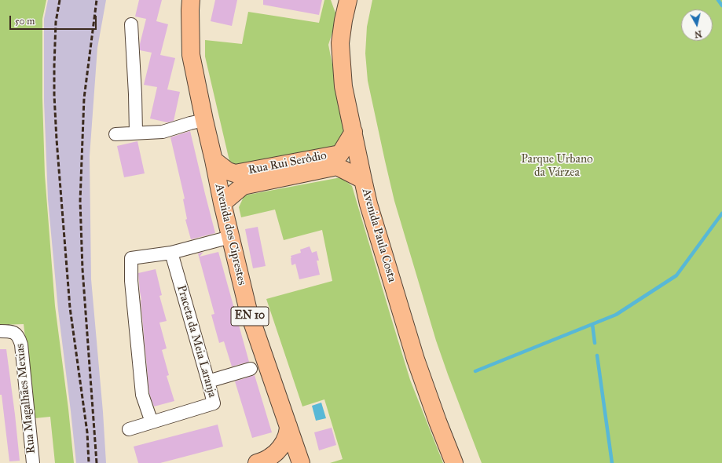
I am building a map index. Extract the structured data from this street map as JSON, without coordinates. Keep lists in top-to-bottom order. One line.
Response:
{"streets":{"main road":["Rua Rui Serôdio","Avenida dos Ciprestes","Avenida Paula Costa","EN 10"],"street":["Praceta da Meia Laranja","Rua Magalhães Mexias"]},"crossings":[["Rua Rui Serôdio","Avenida dos Ciprestes"],["Rua Rui Serôdio","Avenida Paula Costa"]],"parks":["Parque Urbano da Várzea"],"scale_bar":"50 m","north":"bottom"}
